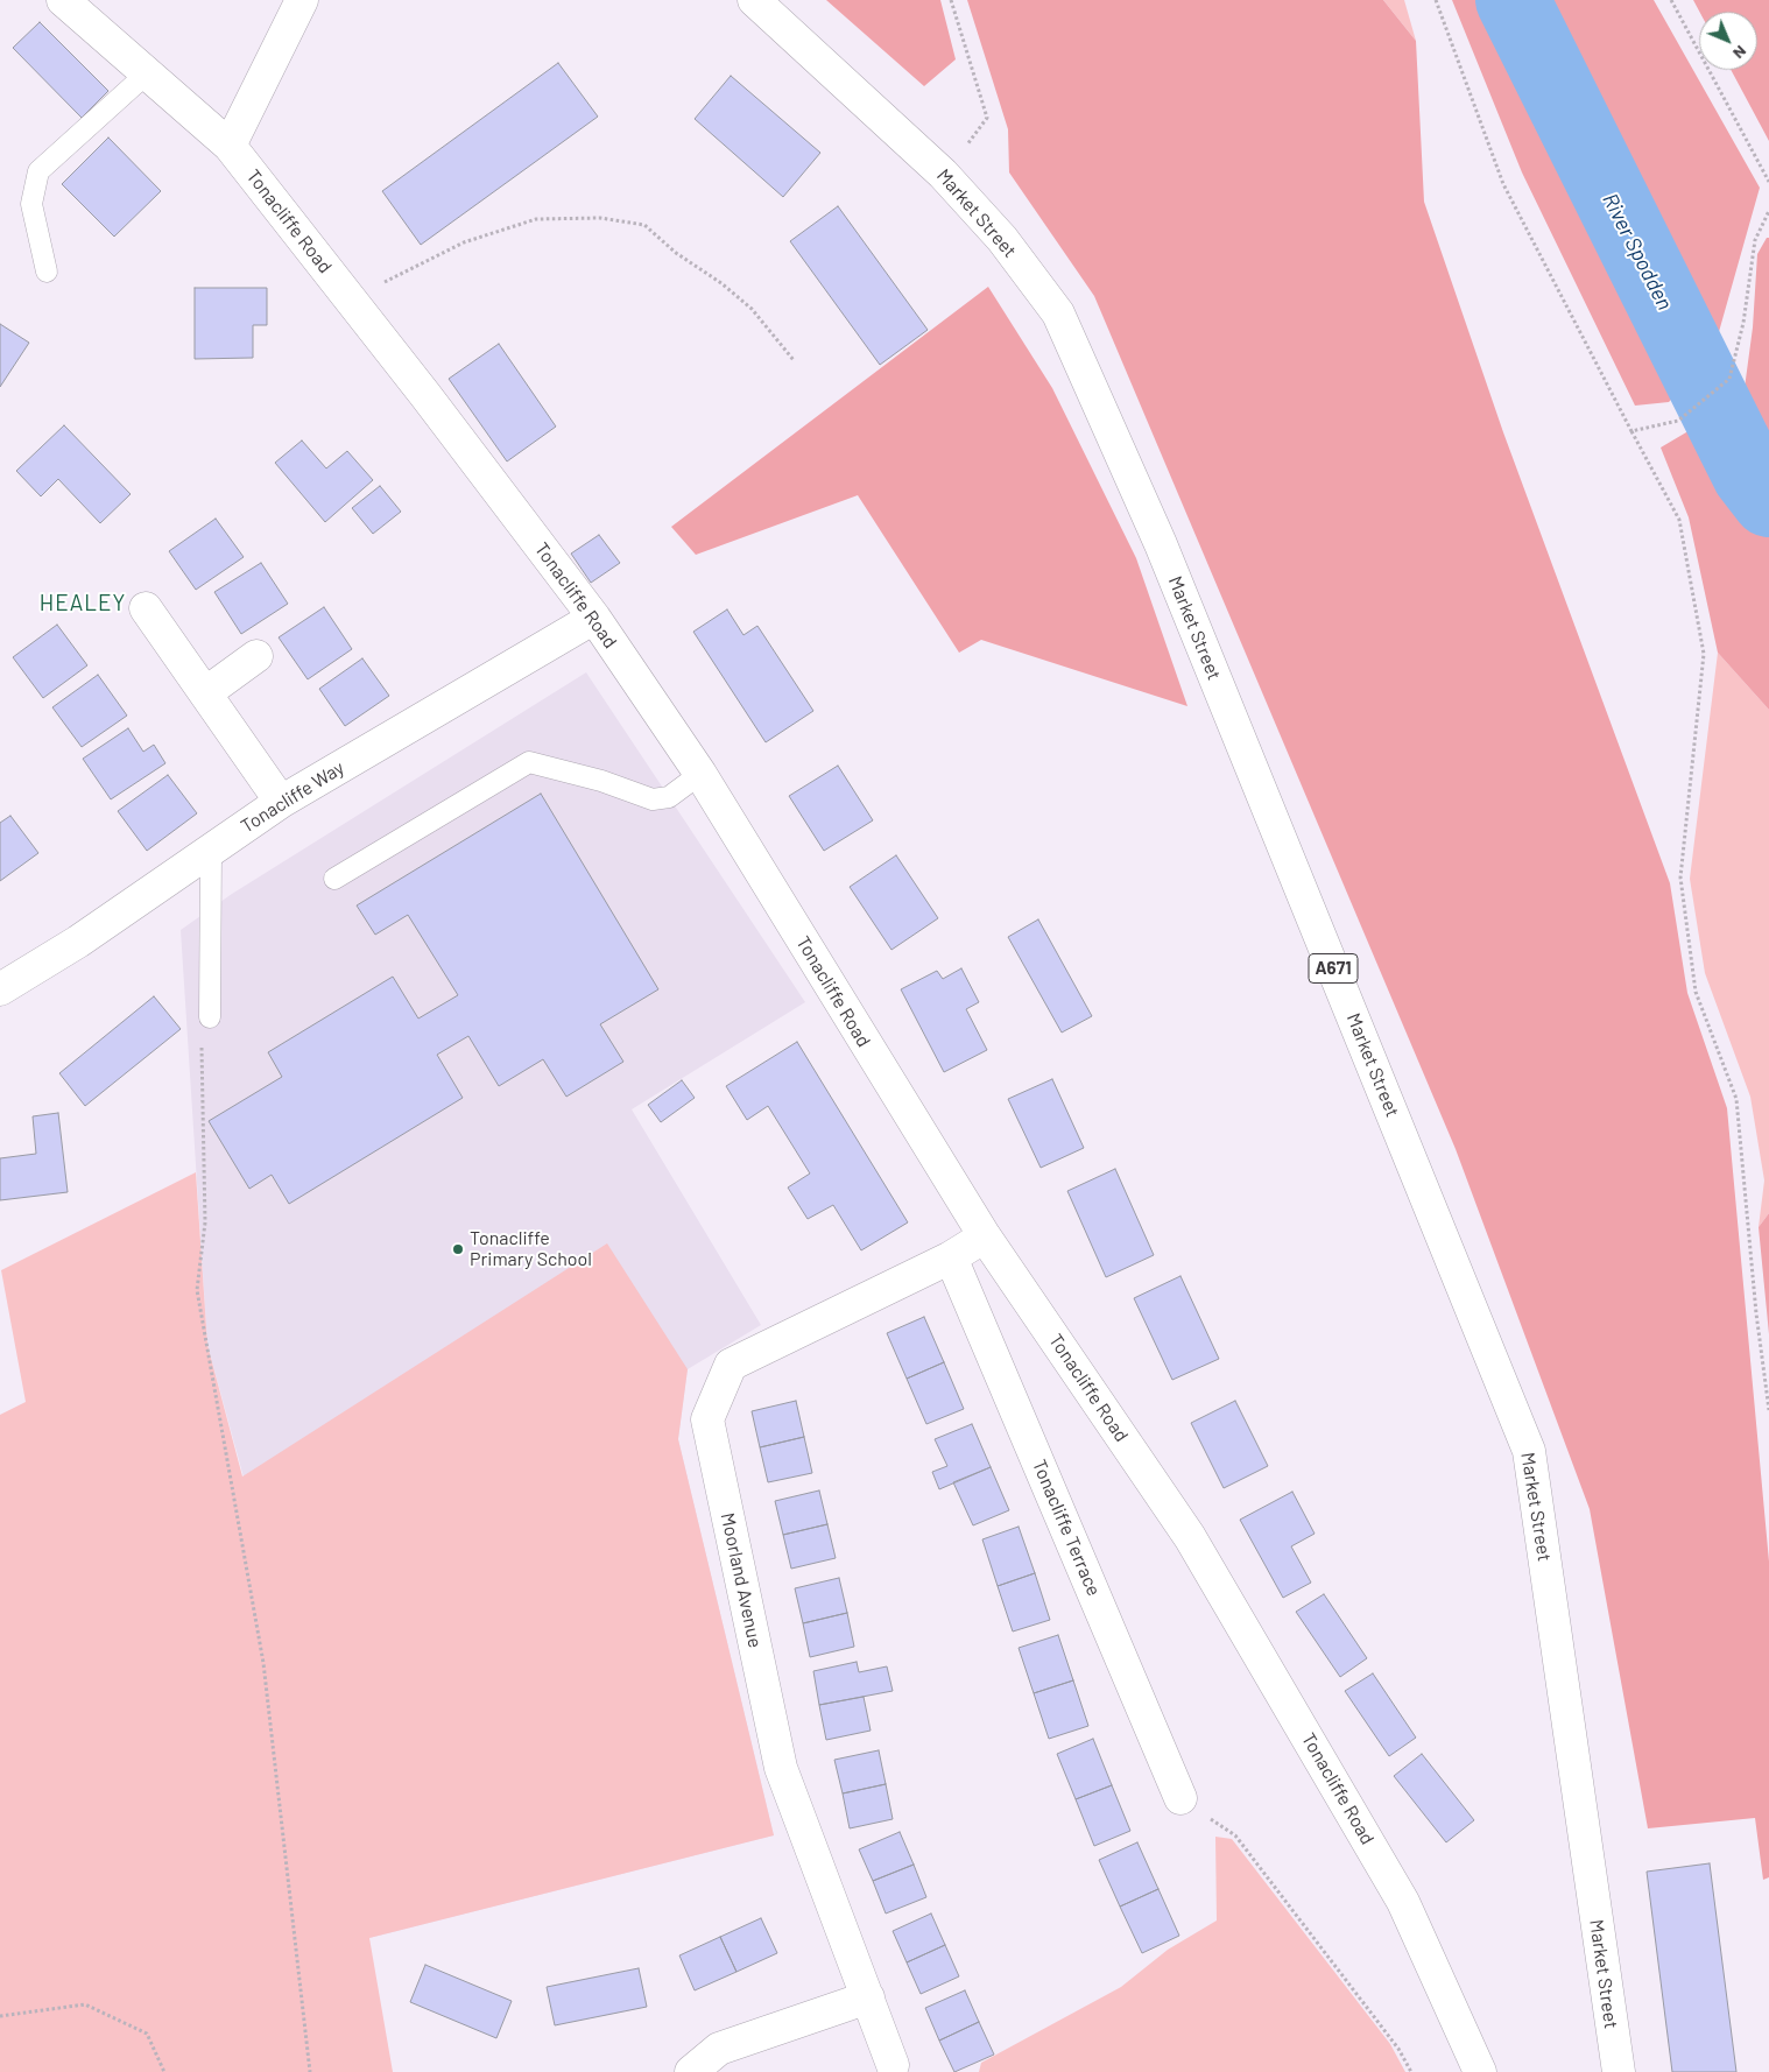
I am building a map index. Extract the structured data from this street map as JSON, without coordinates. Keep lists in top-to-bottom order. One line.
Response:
{"streets":{"street":["Market Street","Tonacliffe Road","Tonacliffe Way","A671","Tonacliffe Terrace","Moorland Avenue"]},"crossings":[["Tonacliffe Road","Tonacliffe Way"],["Tonacliffe Road","Moorland Avenue"],["Tonacliffe Terrace","Moorland Avenue"]],"districts":["HEALEY"],"water":["River Spodden"],"places":["Tonacliffe Primary School"],"north":"bottom right"}
